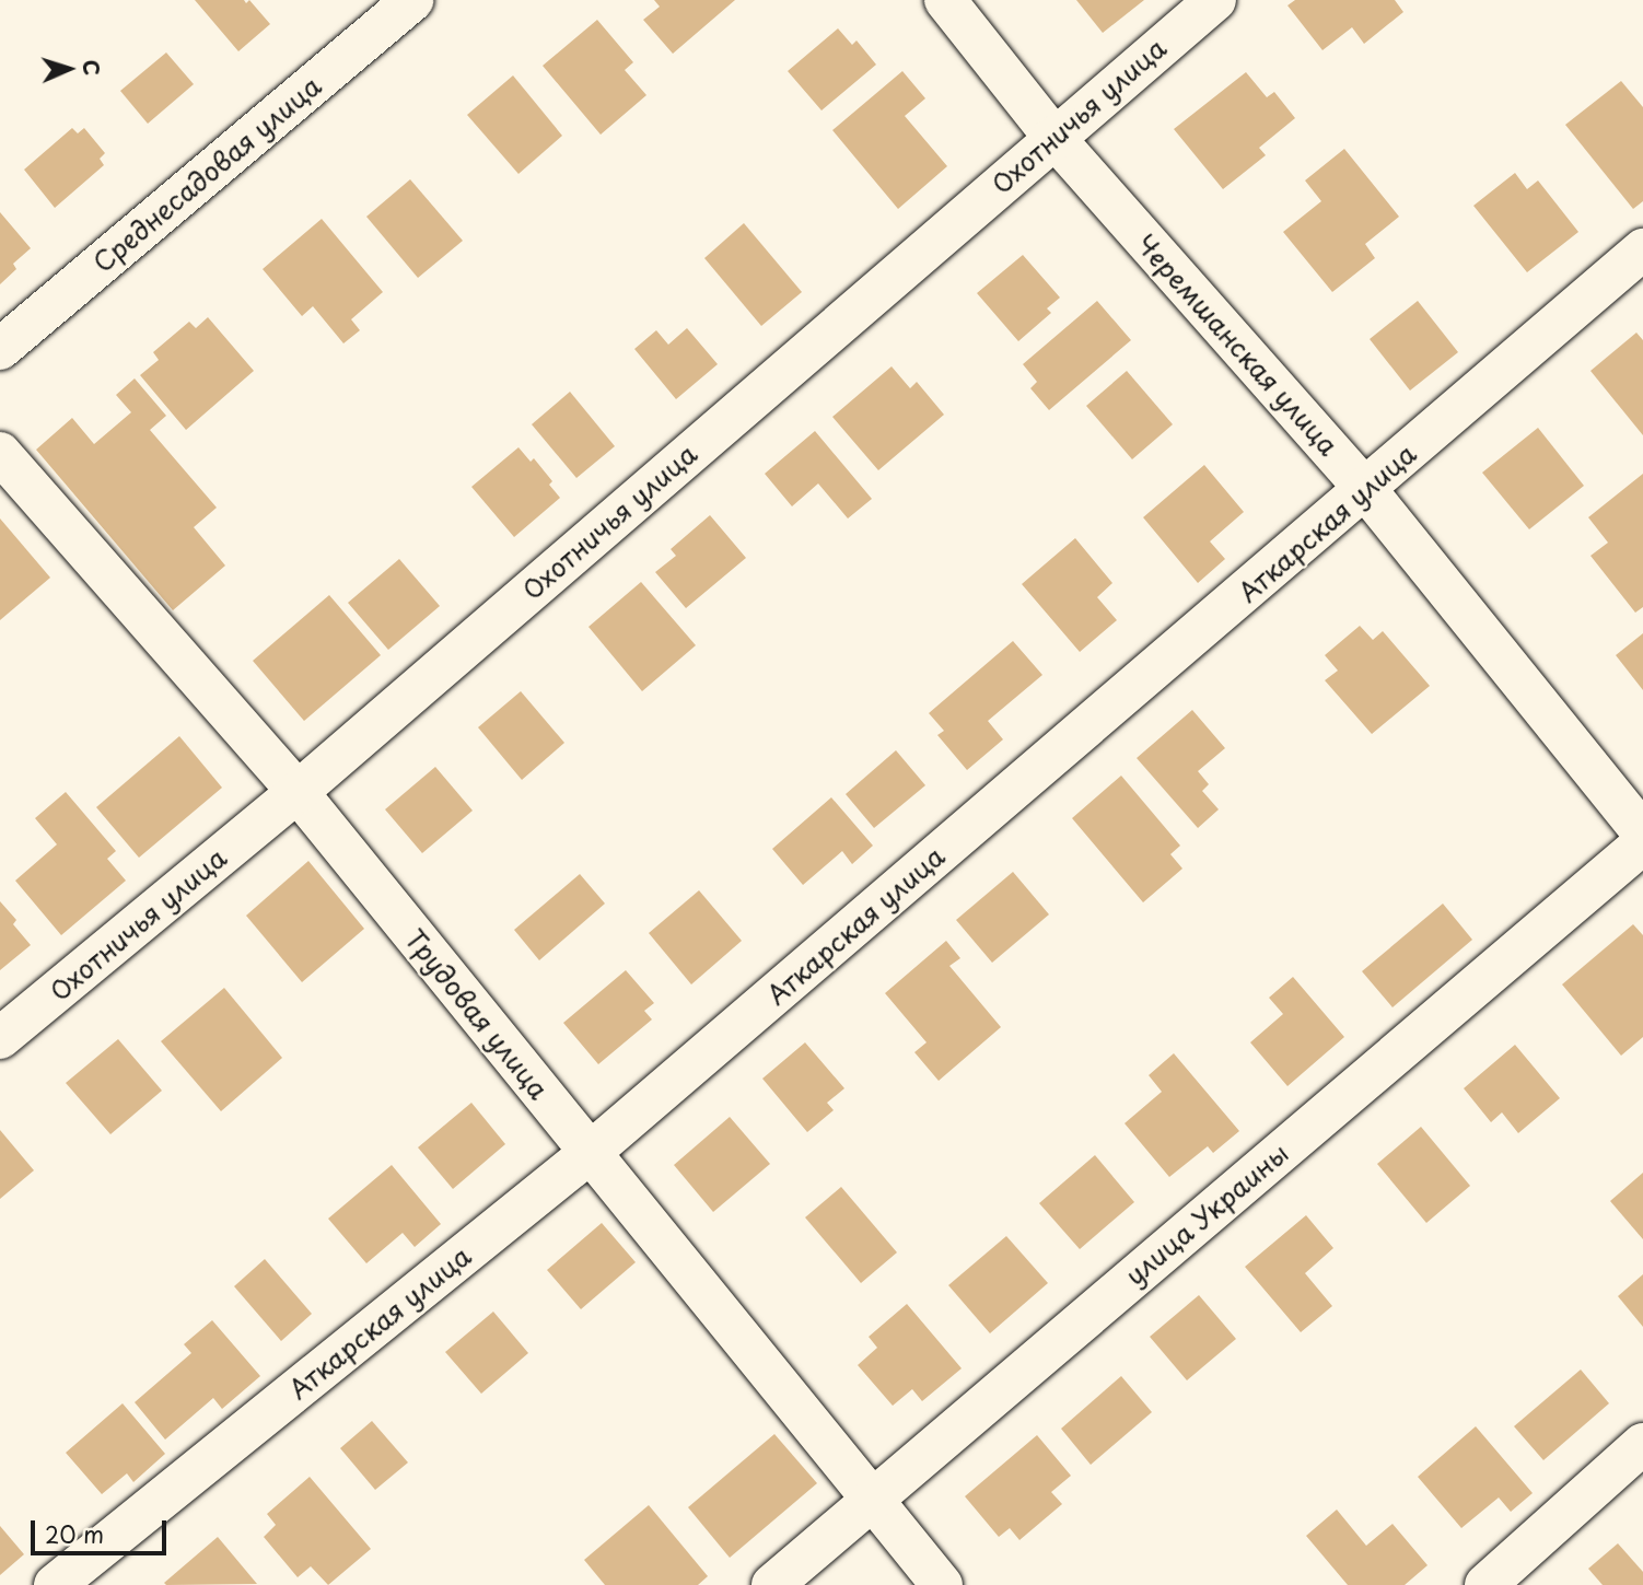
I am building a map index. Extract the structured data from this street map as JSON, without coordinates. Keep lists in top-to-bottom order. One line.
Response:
{"streets":{"street":["Охотничья улица","Среднесадовая улица","Черемшанская улица","Аткарская улица","Трудовая улица","улица Украины"]},"crossings":[["Охотничья улица","Черемшанская улица"],["Охотничья улица","Трудовая улица"],["Черемшанская улица","Аткарская улица"],["Аткарская улица","Трудовая улица"],["Трудовая улица","улица Украины"]],"scale_bar":"20 m","north":"right"}
